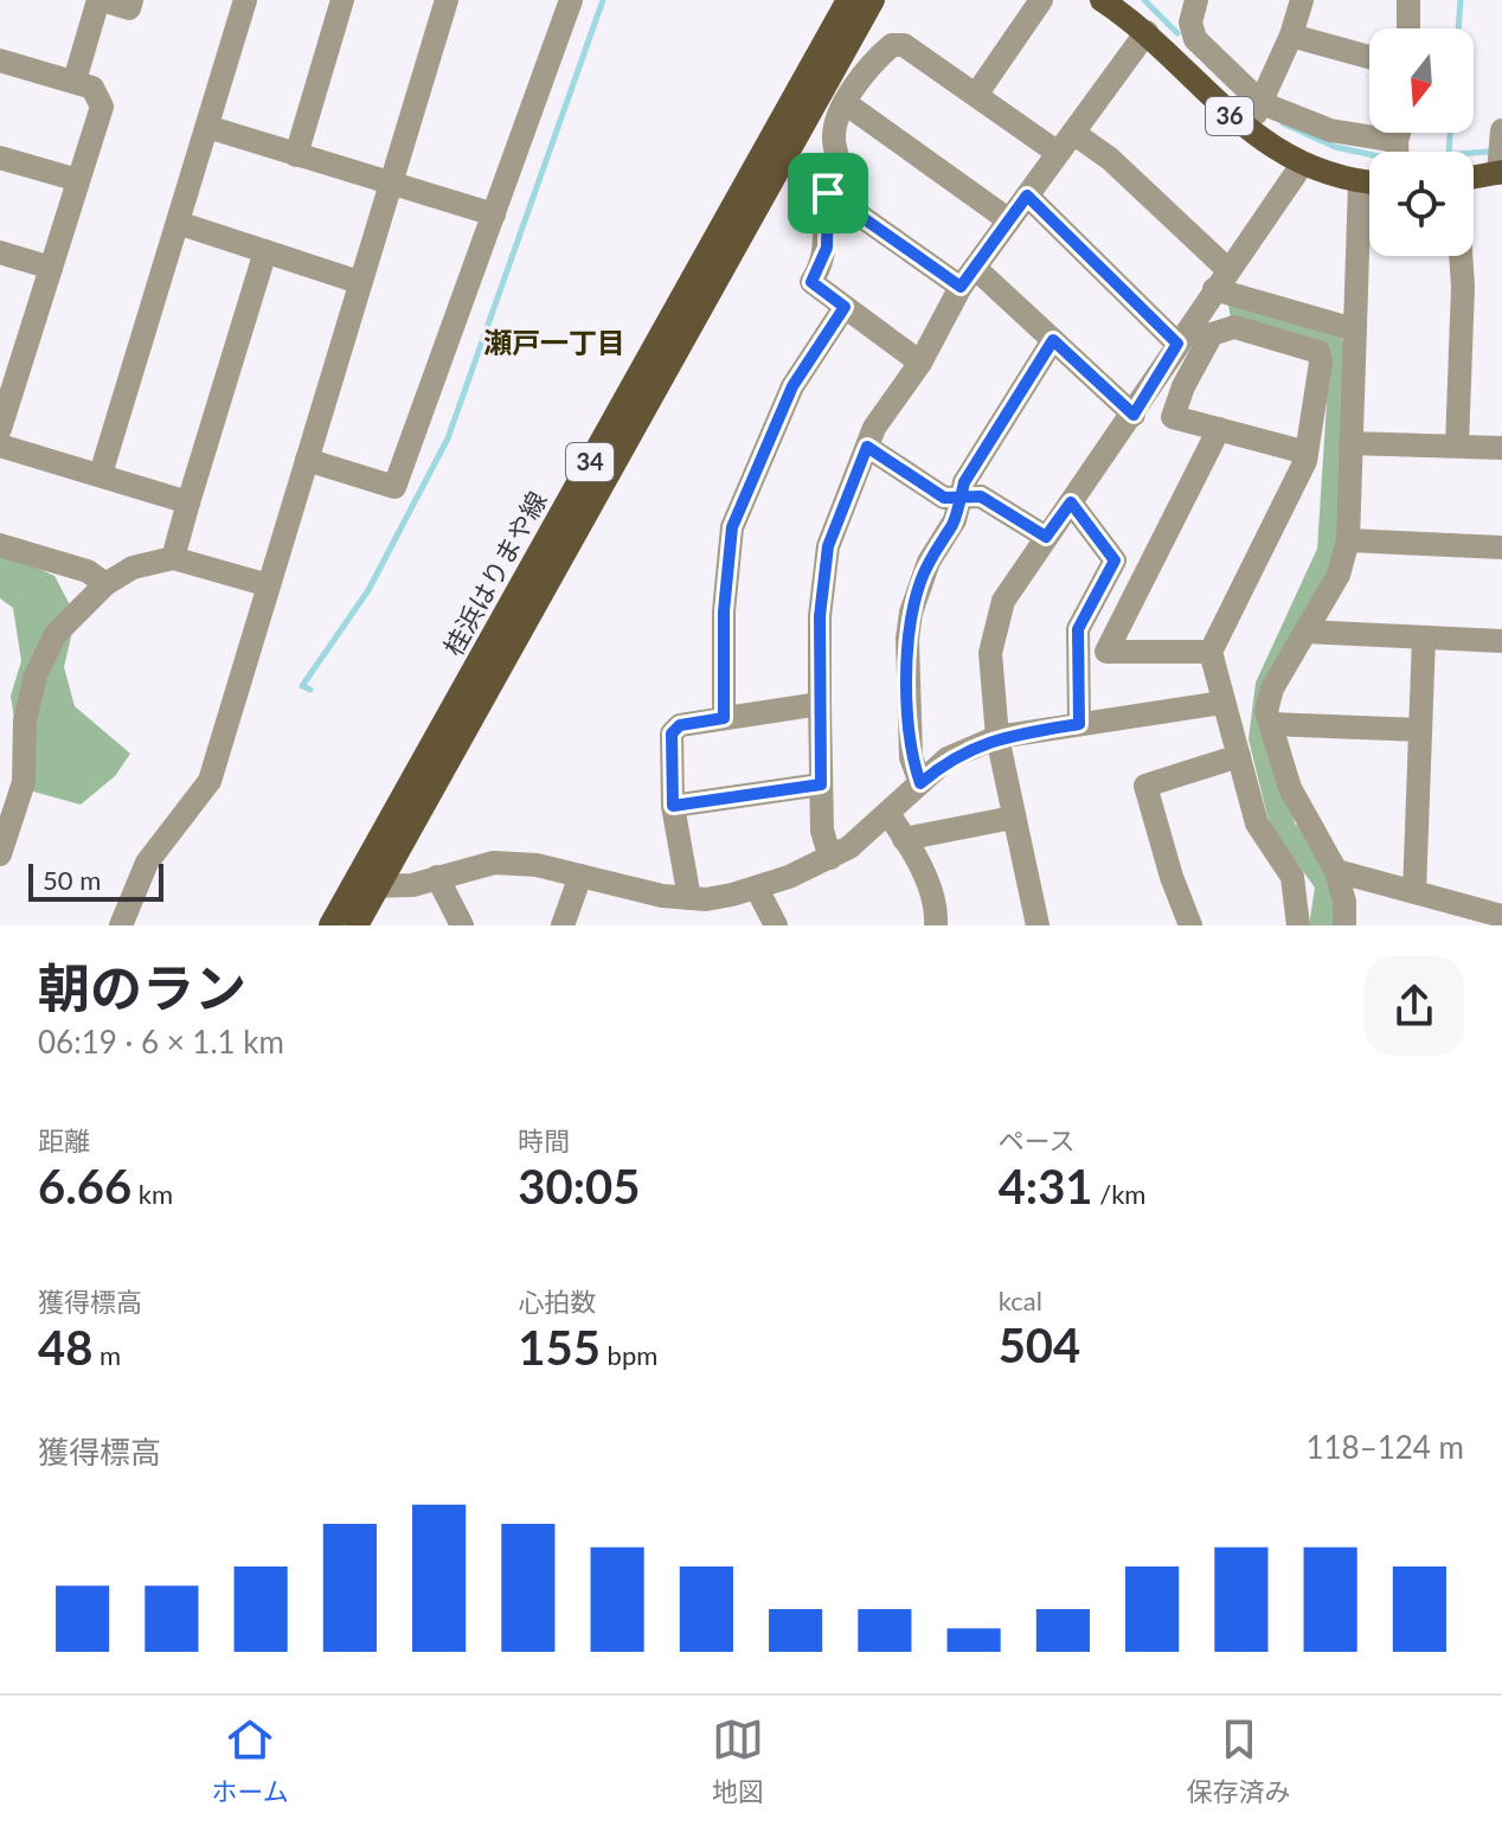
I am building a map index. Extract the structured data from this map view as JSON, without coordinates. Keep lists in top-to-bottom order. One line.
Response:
{"streets":{"main road":["36","34","桂浜はりまや線"]},"districts":["瀬戸一丁目"],"scale_bar":"50 m","north":"bottom","page":{"scale":"50 m","heading":["朝のラン","06:19 · 6 × 1.1 km"],"stats":[["距離","6.66 km"],["時間","30:05"],["ペース","4:31 /km"],["獲得標高","48 m"],["心拍数","155 bpm"],["kcal","504"]],"chart":["獲得標高","118–124 m"],"tabs":["ホーム","地図","保存済み"]}}
